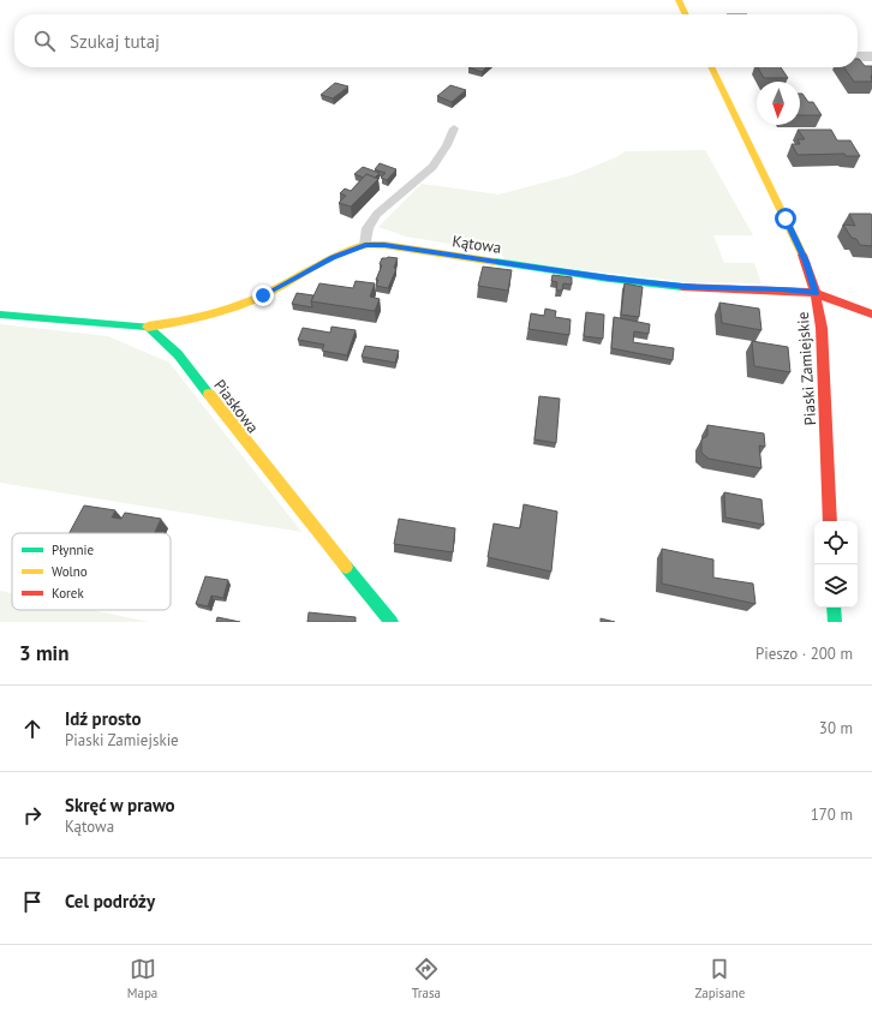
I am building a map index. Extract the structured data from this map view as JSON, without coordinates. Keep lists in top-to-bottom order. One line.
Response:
{"streets":{"street":["Kątowa","Piaski Zamiejskie","Piaskowa"]},"crossings":[["Kątowa","Piaski Zamiejskie"],["Kątowa","Piaskowa"]],"legend":["Płynnie","Wolno","Korek"],"north":"bottom","page":{"search":"Szukaj tutaj","heading":["3 min","Pieszo · 200 m"],"list":[["Idź prosto","Piaski Zamiejskie","30 m"],["Skręć w prawo","Kątowa","170 m"],"Cel podróży"],"nav":["Mapa","Trasa","Zapisane"]}}
